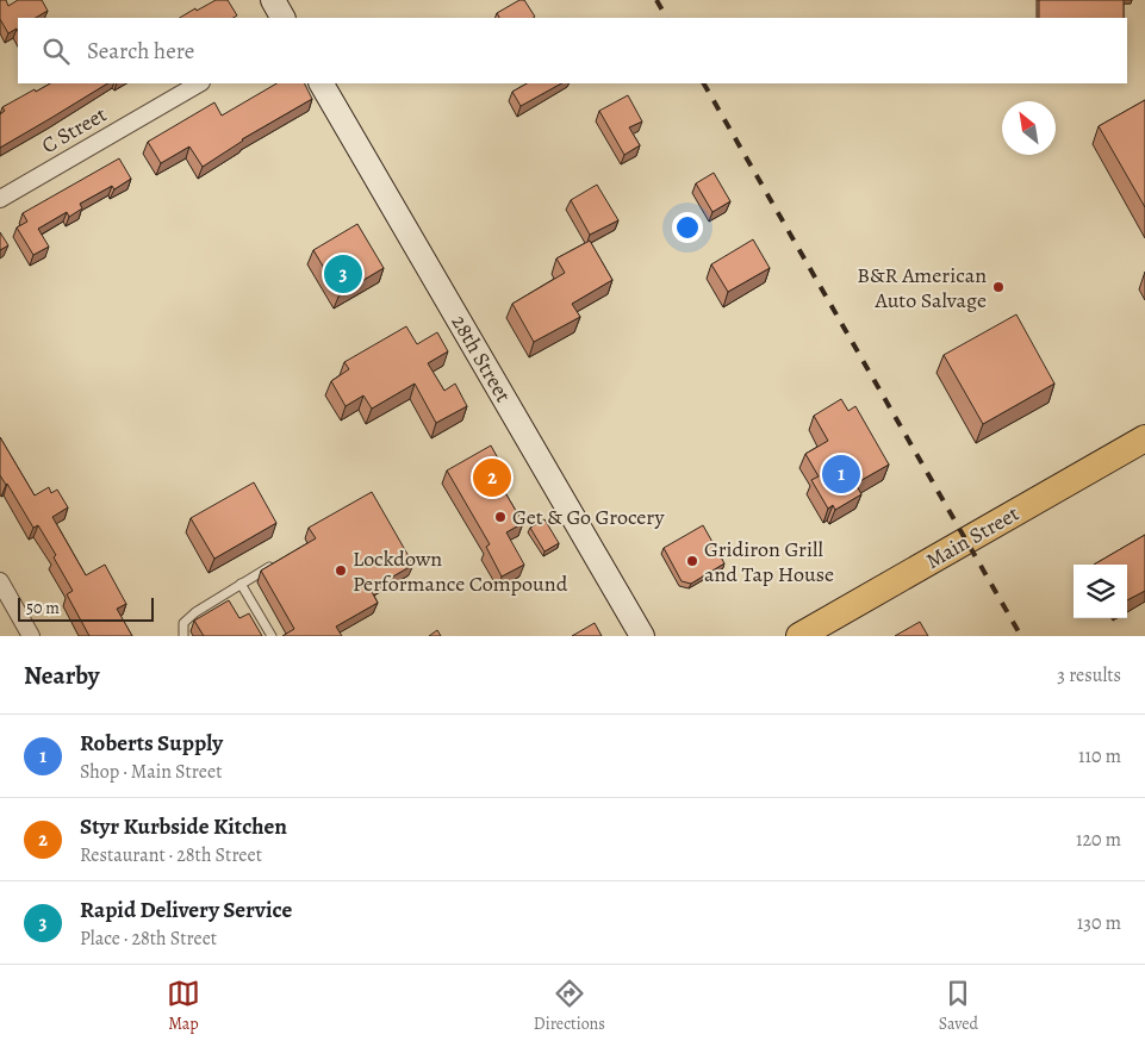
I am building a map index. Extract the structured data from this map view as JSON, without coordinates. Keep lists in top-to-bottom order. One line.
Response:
{"streets":{"main road":["28th Street","Main Street"],"street":["C Street"]},"places":["B&R American Auto Salvage","Get & Go Grocery","Gridiron Grill and Tap House","Lockdown Performance Compound"],"scale_bar":"50 m","north":"top left","page":{"search":"Search here","pins":["3","1","2"],"scale":"50 m","heading":["Nearby","3 results"],"list":[{"mark":"1","name":"Roberts Supply","note":"Shop · Main Street","value":"110 m"},{"mark":"2","name":"Styr Kurbside Kitchen","note":"Restaurant · 28th Street","value":"120 m"},{"mark":"3","name":"Rapid Delivery Service","note":"Place · 28th Street","value":"130 m"}],"nav":["Map","Directions","Saved"]}}
